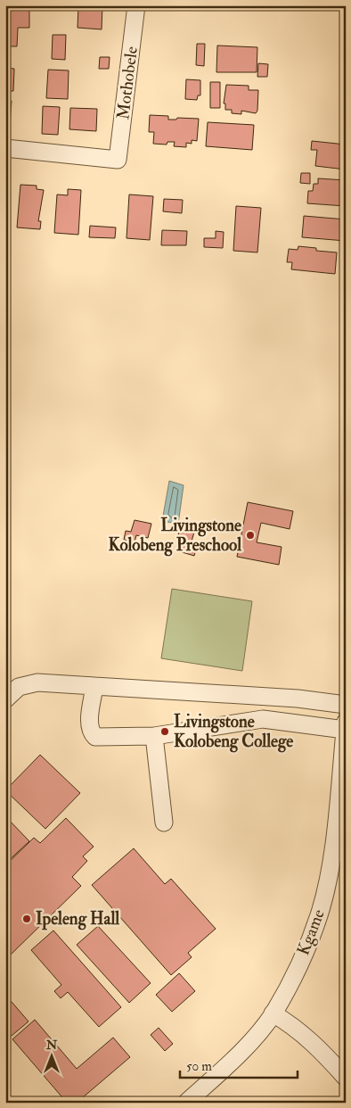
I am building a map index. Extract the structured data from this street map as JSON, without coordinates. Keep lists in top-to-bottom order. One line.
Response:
{"streets":{"street":["Mothobele","Kgame"]},"places":["Livingstone Kolobeng Preschool","Livingstone Kolobeng College","Ipeleng Hall"],"scale_bar":"50 m","north":"top"}
